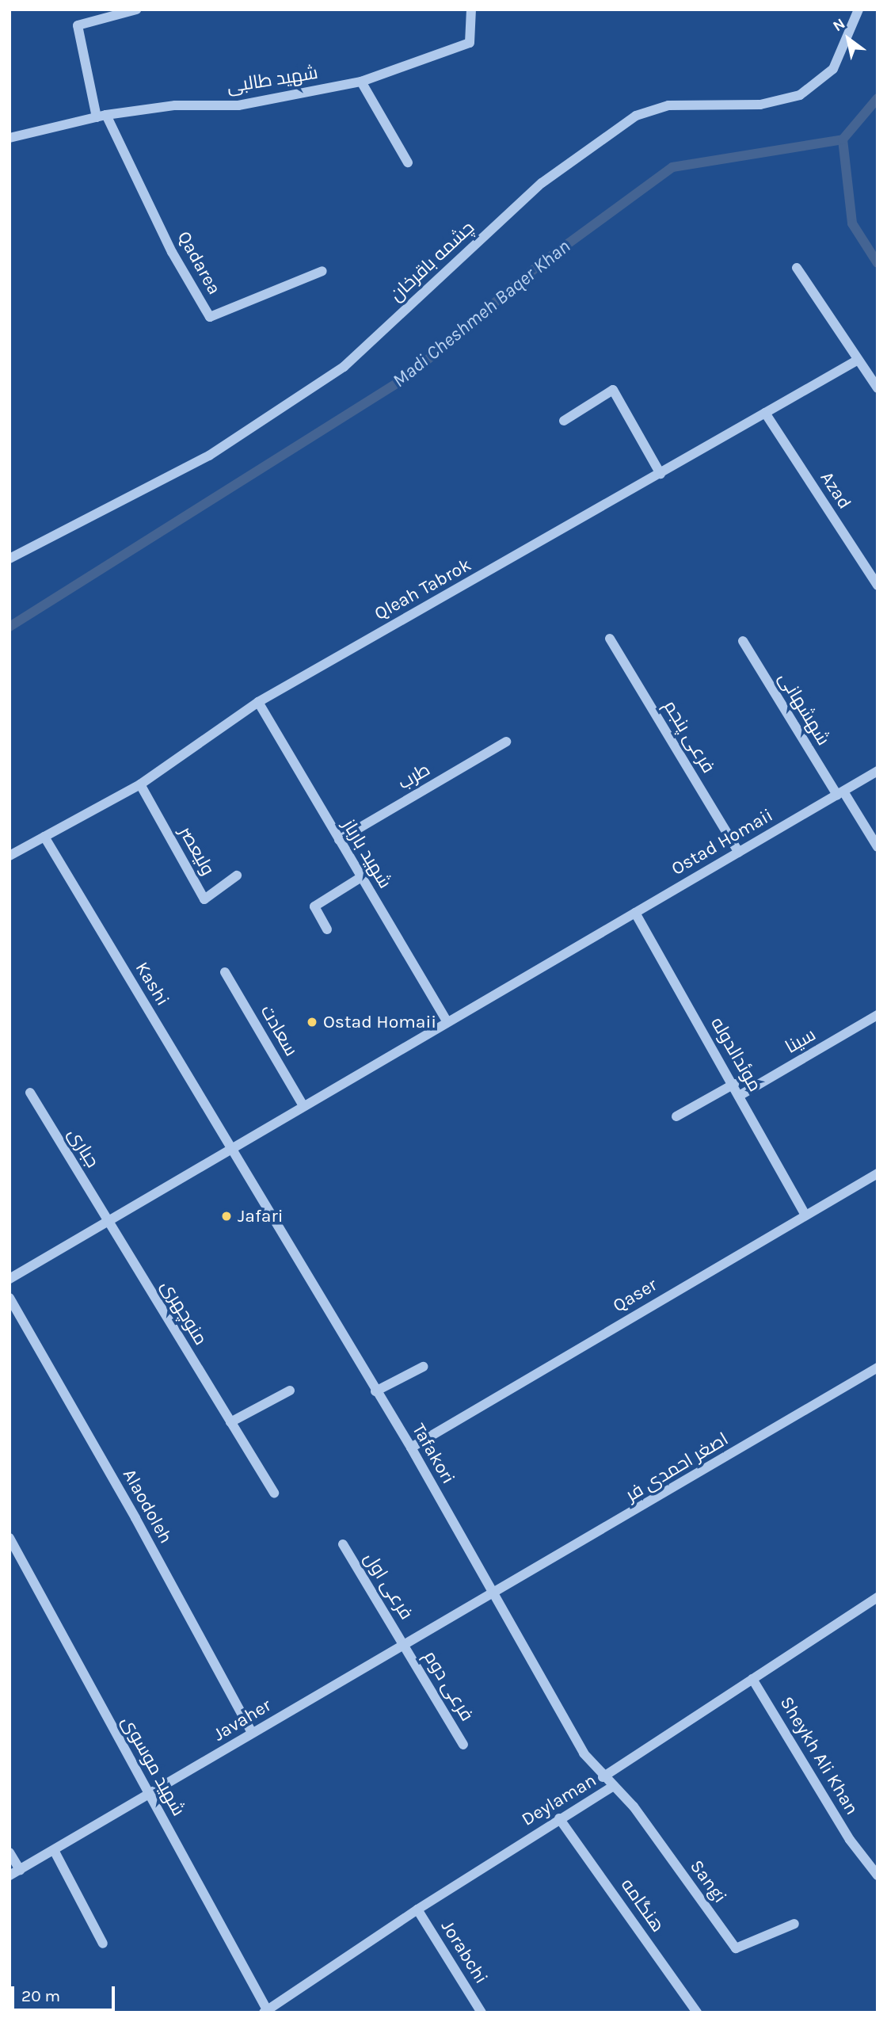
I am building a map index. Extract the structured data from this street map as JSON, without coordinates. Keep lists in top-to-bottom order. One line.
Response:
{"streets":{"street":["شهید طالبی","چشمه باقرخان","Qadarea","Azad","Qleah Tabrok","شهشهانی","فرعی پنجم","طرب","Ostad Homaii","ولیعصر","شهید بارباز","Kashi","سعادت","سینا","موئدالدوله","جباری","Qaser","منوچهری","Tafakori","اصغر احمدی فر","Alaodoleh","فرعی اول","فرعی دوم","Javaher","Sheykh Ali Khan","شهید موسوی","Deylaman","Sangi","هنگامه","Jorabchi"]},"crossings":[["شهید طالبی","Qadarea"],["Azad","Qleah Tabrok"],["Qleah Tabrok","ولیعصر"],["Qleah Tabrok","شهید بارباز"],["Qleah Tabrok","Kashi"],["شهشهانی","Ostad Homaii"],["فرعی پنجم","Ostad Homaii"],["طرب","شهید بارباز"],["Ostad Homaii","شهید بارباز"],["Ostad Homaii","Kashi"],["Ostad Homaii","سعادت"],["Ostad Homaii","موئدالدوله"],["Ostad Homaii","جباری"],["Ostad Homaii","منوچهری"],["Ostad Homaii","Tafakori"],["Kashi","Tafakori"],["سینا","موئدالدوله"],["موئدالدوله","Qaser"],["جباری","منوچهری"],["Qaser","Tafakori"],["Tafakori","اصغر احمدی فر"],["Tafakori","Javaher"],["Tafakori","Deylaman"],["اصغر احمدی فر","Javaher"],["Alaodoleh","Javaher"],["فرعی اول","فرعی دوم"],["فرعی اول","Javaher"],["فرعی دوم","Javaher"],["Javaher","شهید موسوی"],["Sheykh Ali Khan","Deylaman"],["شهید موسوی","Deylaman"],["Deylaman","Sangi"],["Deylaman","هنگامه"],["Deylaman","Jorabchi"]],"water":["Madi Cheshmeh Baqer Khan"],"places":["Ostad Homaii","Jafari"],"scale_bar":"20 m","north":"top left"}
